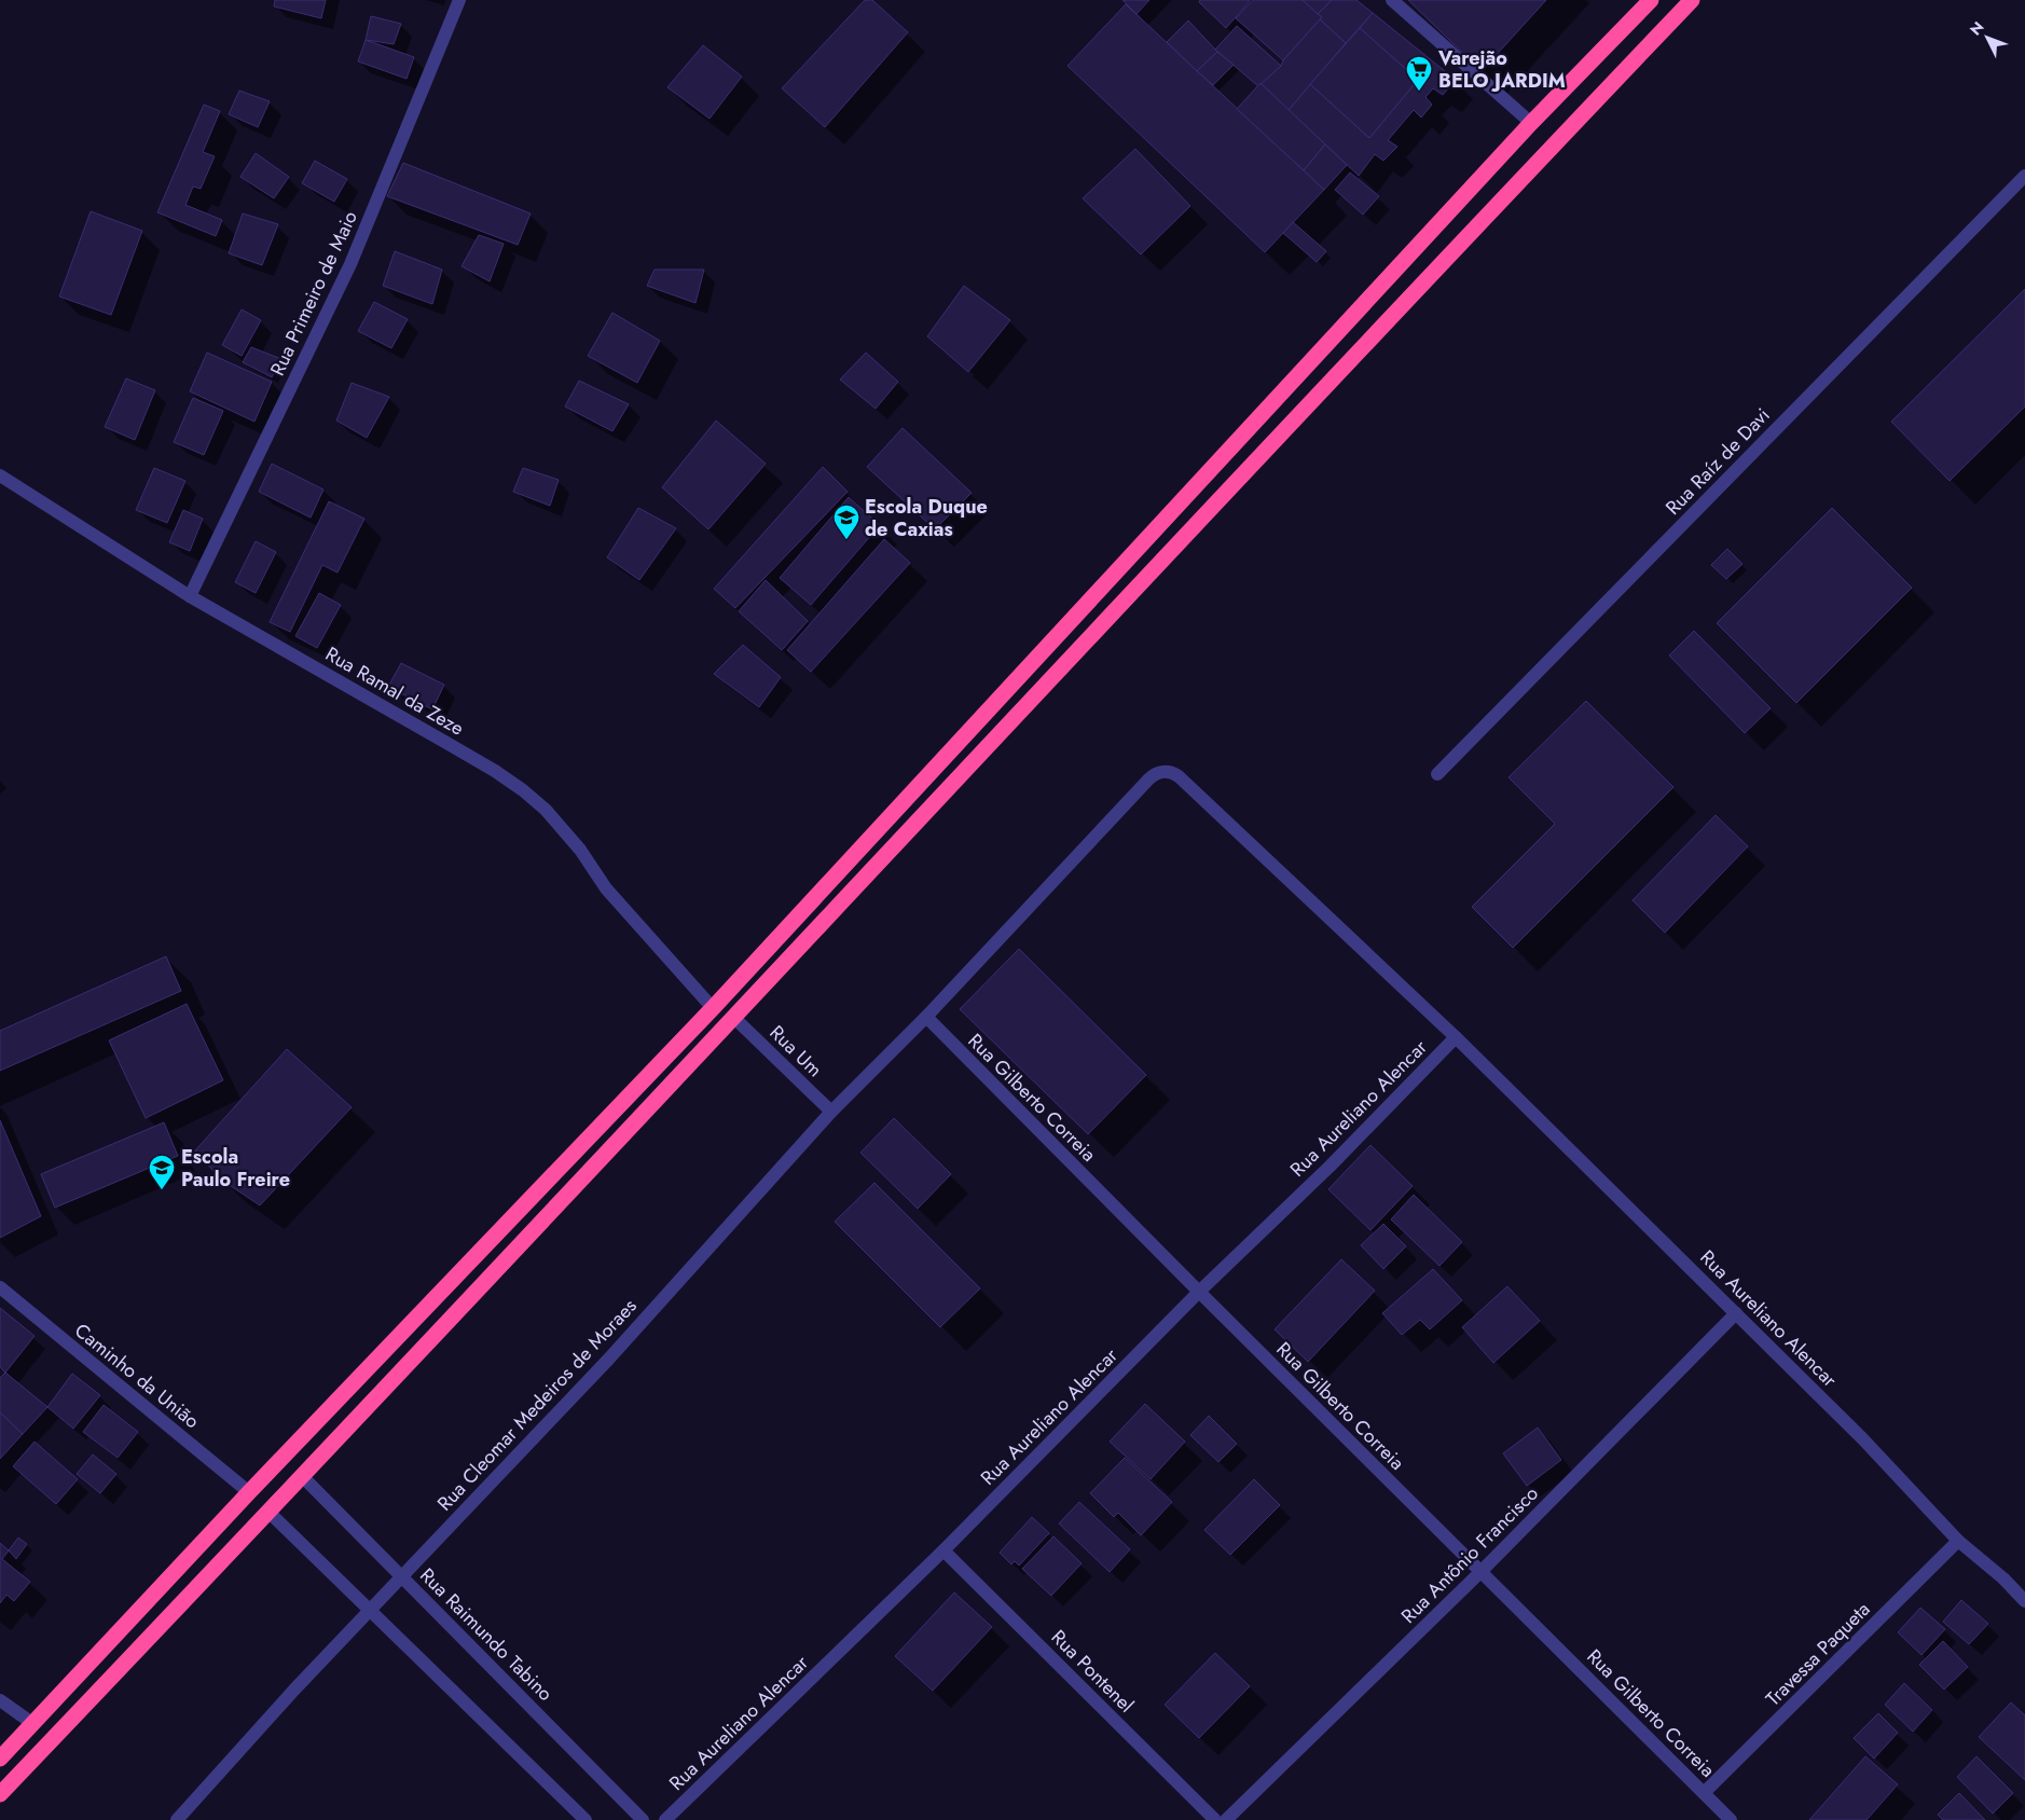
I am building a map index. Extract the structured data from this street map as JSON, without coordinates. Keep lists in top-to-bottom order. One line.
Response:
{"streets":{"street":["Rua Primeiro de Maio","Rua Raíz de Davi","Rua Ramal da Zeze","Rua Um","Rua Gilberto Correia","Rua Aureliano Alencar","Caminho da União","Rua Cleomar Medeiros de Moraes","Rua Antônio Francisco","Rua Raimundo Tabino","Travessa Paqueta","Rua Pontenel"]},"crossings":[["Rua Primeiro de Maio","Rua Ramal da Zeze"],["Rua Um","Rua Cleomar Medeiros de Moraes"],["Rua Gilberto Correia","Rua Aureliano Alencar"],["Rua Gilberto Correia","Rua Cleomar Medeiros de Moraes"],["Rua Gilberto Correia","Rua Antônio Francisco"],["Rua Gilberto Correia","Travessa Paqueta"],["Rua Aureliano Alencar","Rua Cleomar Medeiros de Moraes"],["Rua Aureliano Alencar","Rua Antônio Francisco"],["Rua Aureliano Alencar","Travessa Paqueta"],["Rua Aureliano Alencar","Rua Pontenel"],["Rua Cleomar Medeiros de Moraes","Rua Raimundo Tabino"]],"places":{"supermarket":["Varejão BELO JARDIM"],"school or university":["Escola Duque de Caxias","Escola Paulo Freire"]},"north":"top left"}
